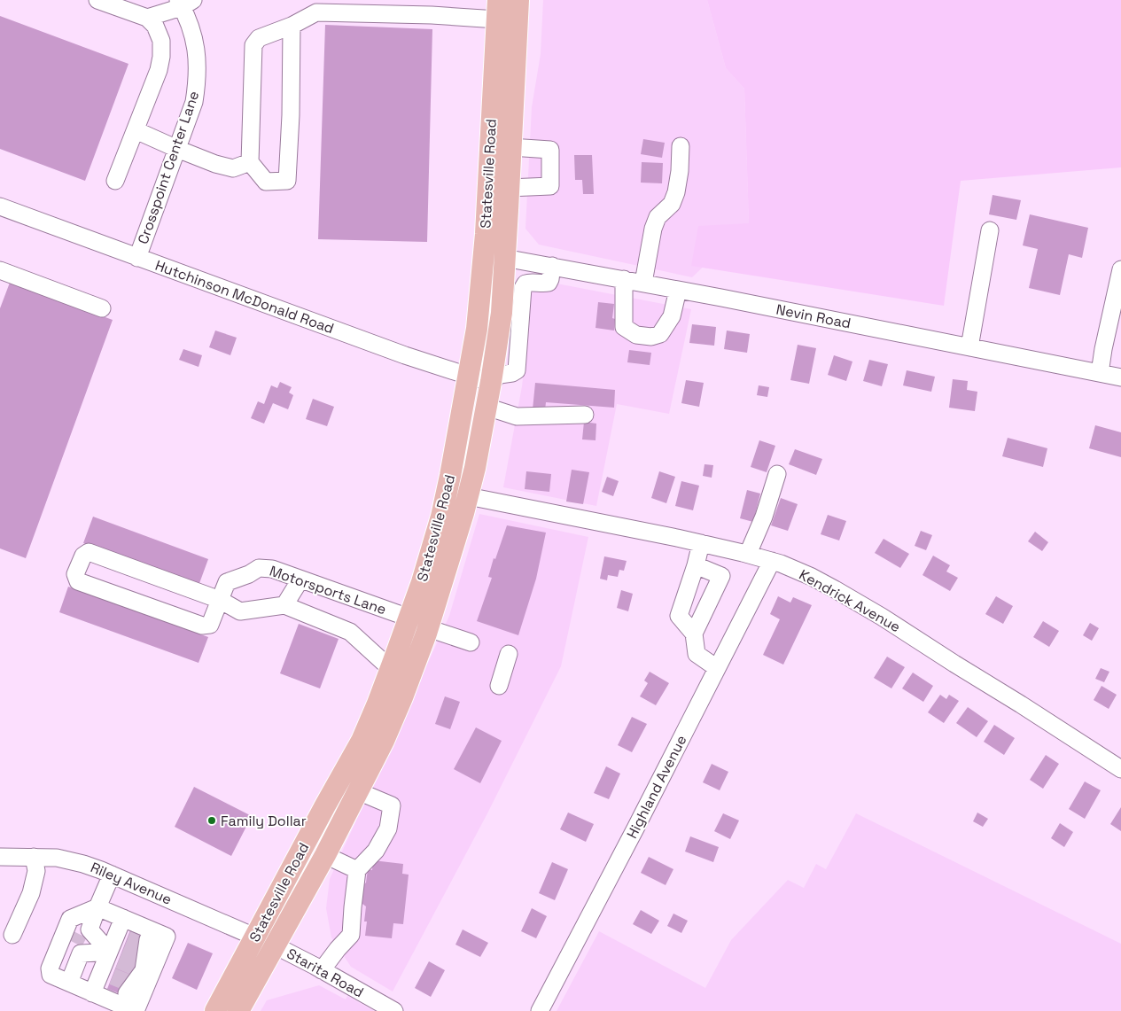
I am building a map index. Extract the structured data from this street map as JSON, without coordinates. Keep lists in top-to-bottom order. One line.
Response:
{"streets":{"main road":["Statesville Road"],"street":["Crosspoint Center Lane","Hutchinson McDonald Road","Nevin Road","Motorsports Lane","Kendrick Avenue","Highland Avenue","Riley Avenue","Starita Road"]},"crossings":[["Crosspoint Center Lane","Hutchinson McDonald Road"],["Statesville Road","Hutchinson McDonald Road"],["Statesville Road","Nevin Road"],["Statesville Road","Motorsports Lane"],["Statesville Road","Kendrick Avenue"],["Statesville Road","Riley Avenue"],["Statesville Road","Starita Road"],["Kendrick Avenue","Highland Avenue"],["Riley Avenue","Starita Road"]],"places":["Family Dollar"]}
